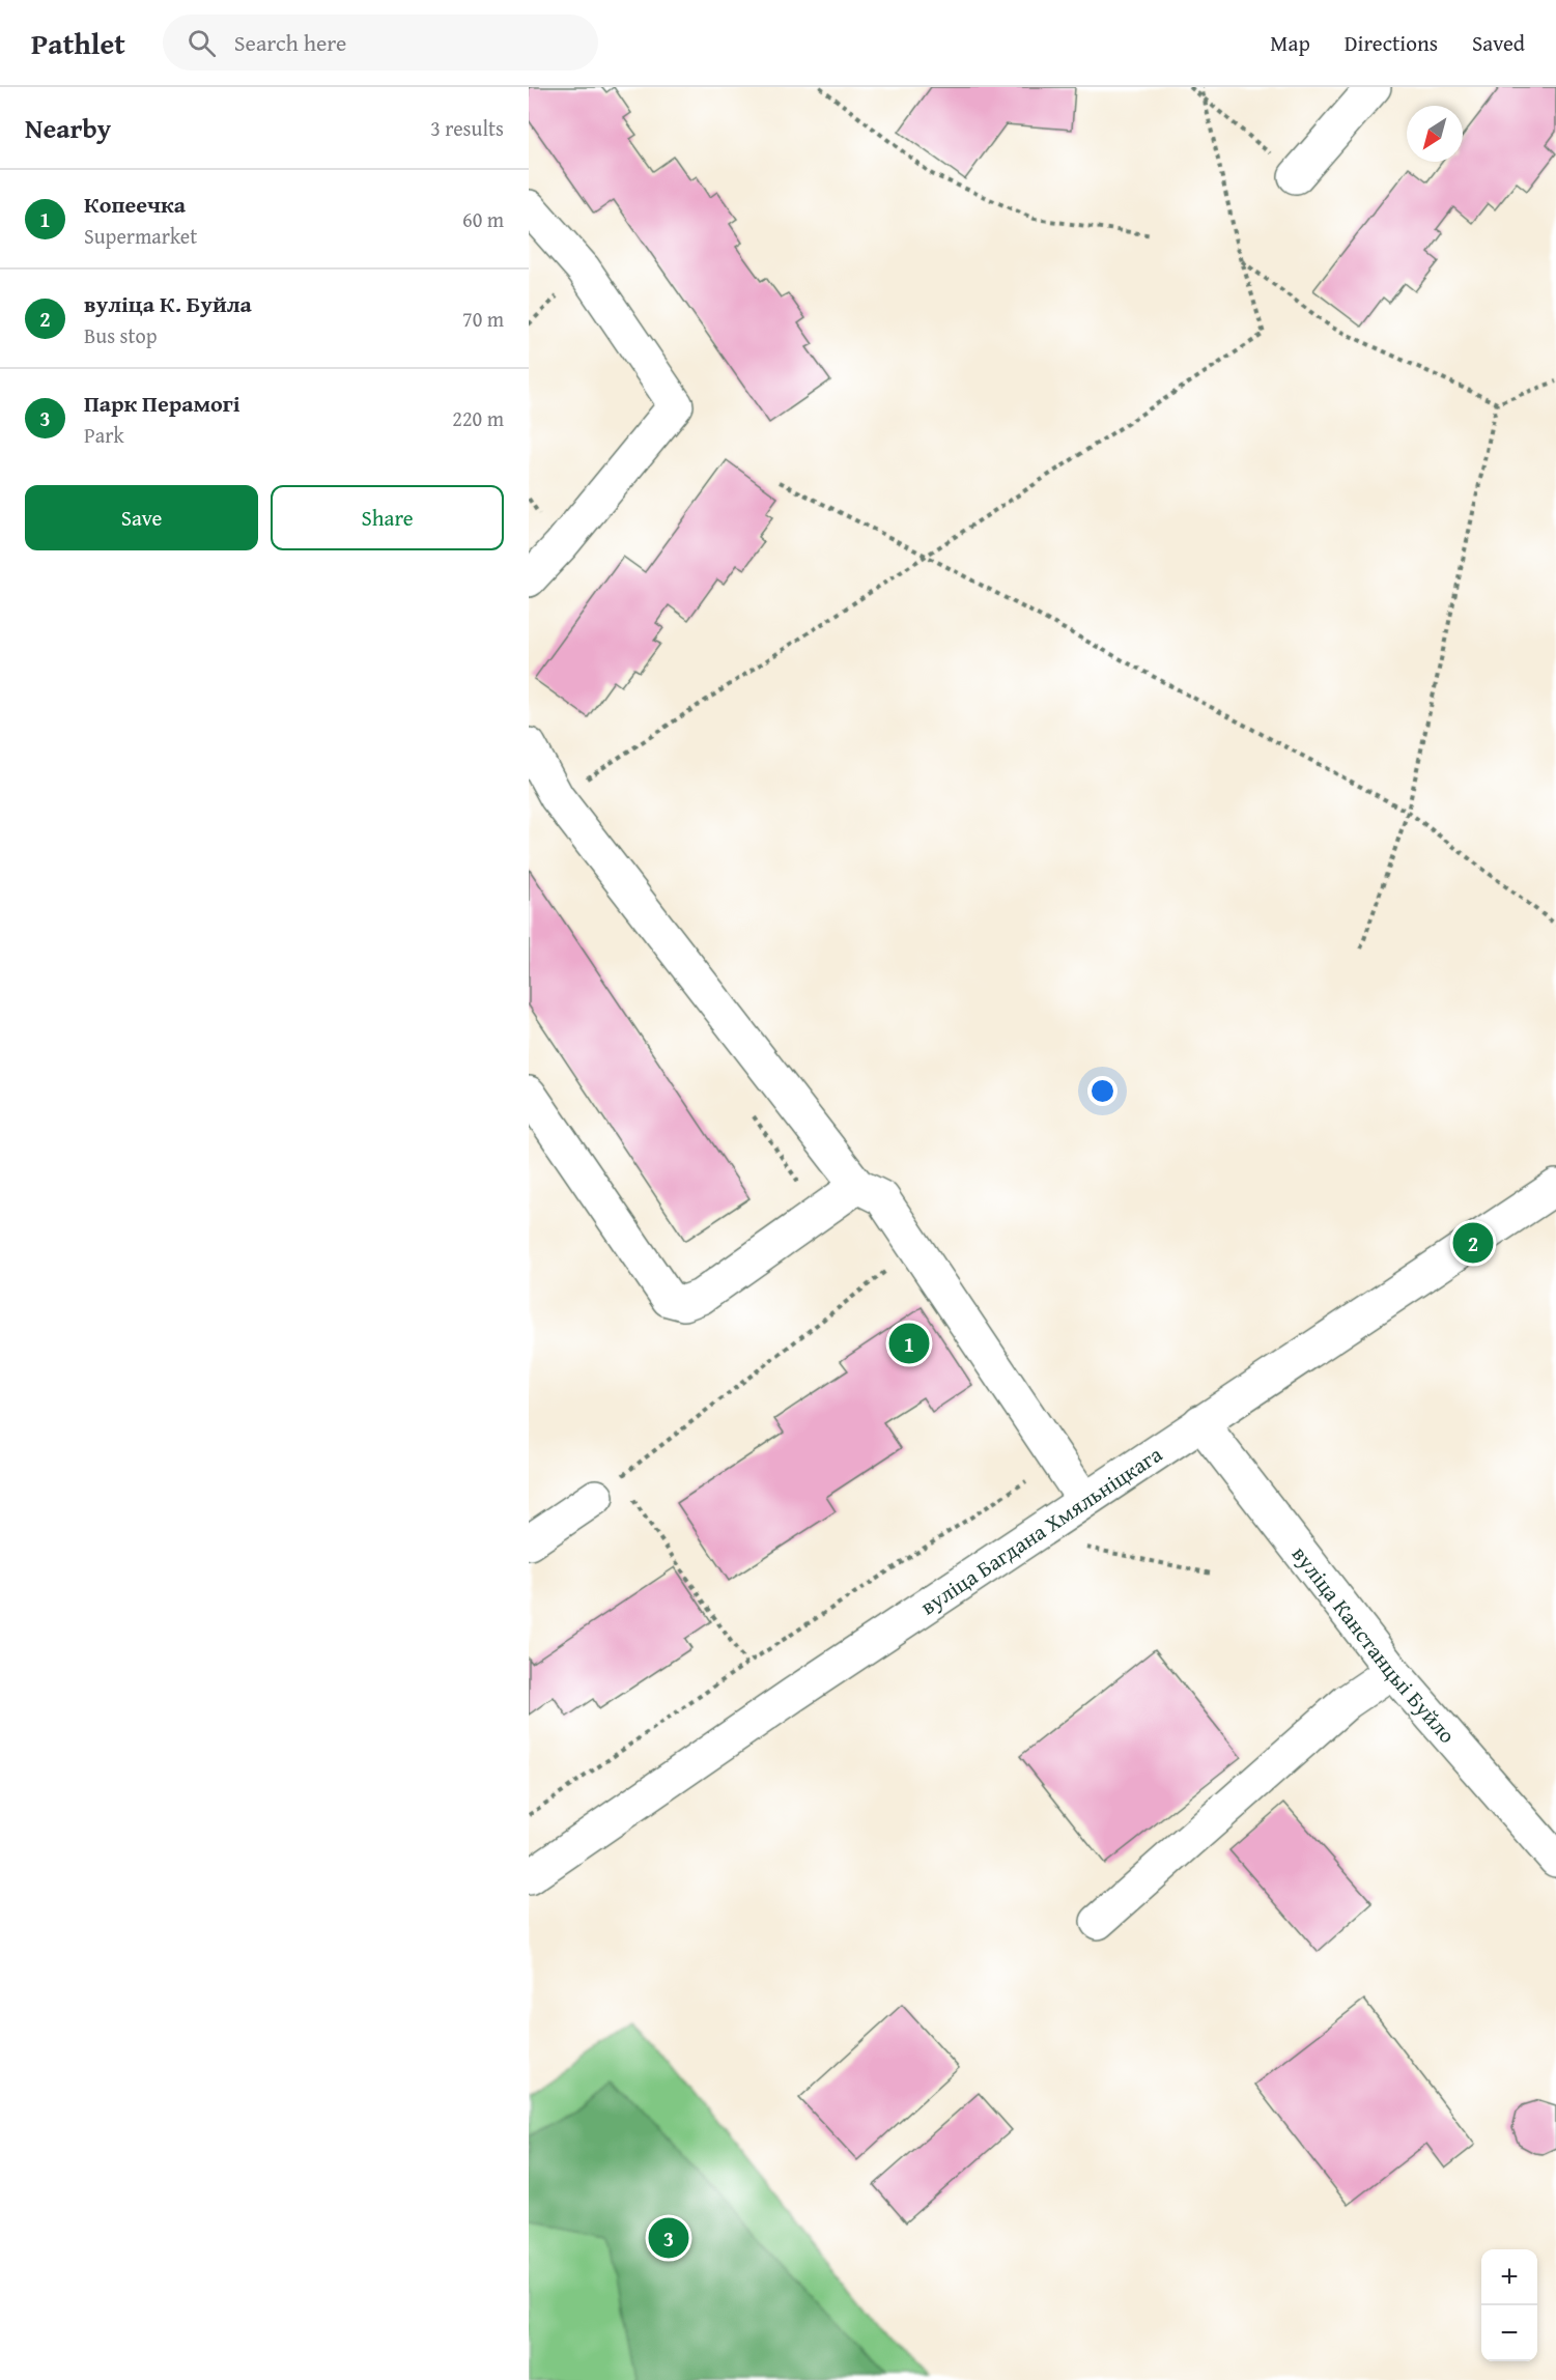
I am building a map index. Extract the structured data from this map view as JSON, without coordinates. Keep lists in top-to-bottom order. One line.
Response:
{"streets":{"street":["вуліца Багдана Хмяльніцкага","вуліца Канстанцыі Буйло"]},"crossings":[["вуліца Багдана Хмяльніцкага","вуліца Канстанцыі Буйло"]],"north":"bottom left","page":{"header":"Pathlet","search":"Search here","nav":["Map","Directions","Saved"],"heading":["Nearby","3 results"],"list":[{"mark":"1","name":"Копеечка","note":"Supermarket","value":"60 m"},{"mark":"2","name":"вуліца К. Буйла","note":"Bus stop","value":"70 m"},{"mark":"3","name":"Парк Перамогі","note":"Park","value":"220 m"}],"buttons":["Save","Share"],"pins":["2","1","3"],"map_buttons":["+","−"]}}
